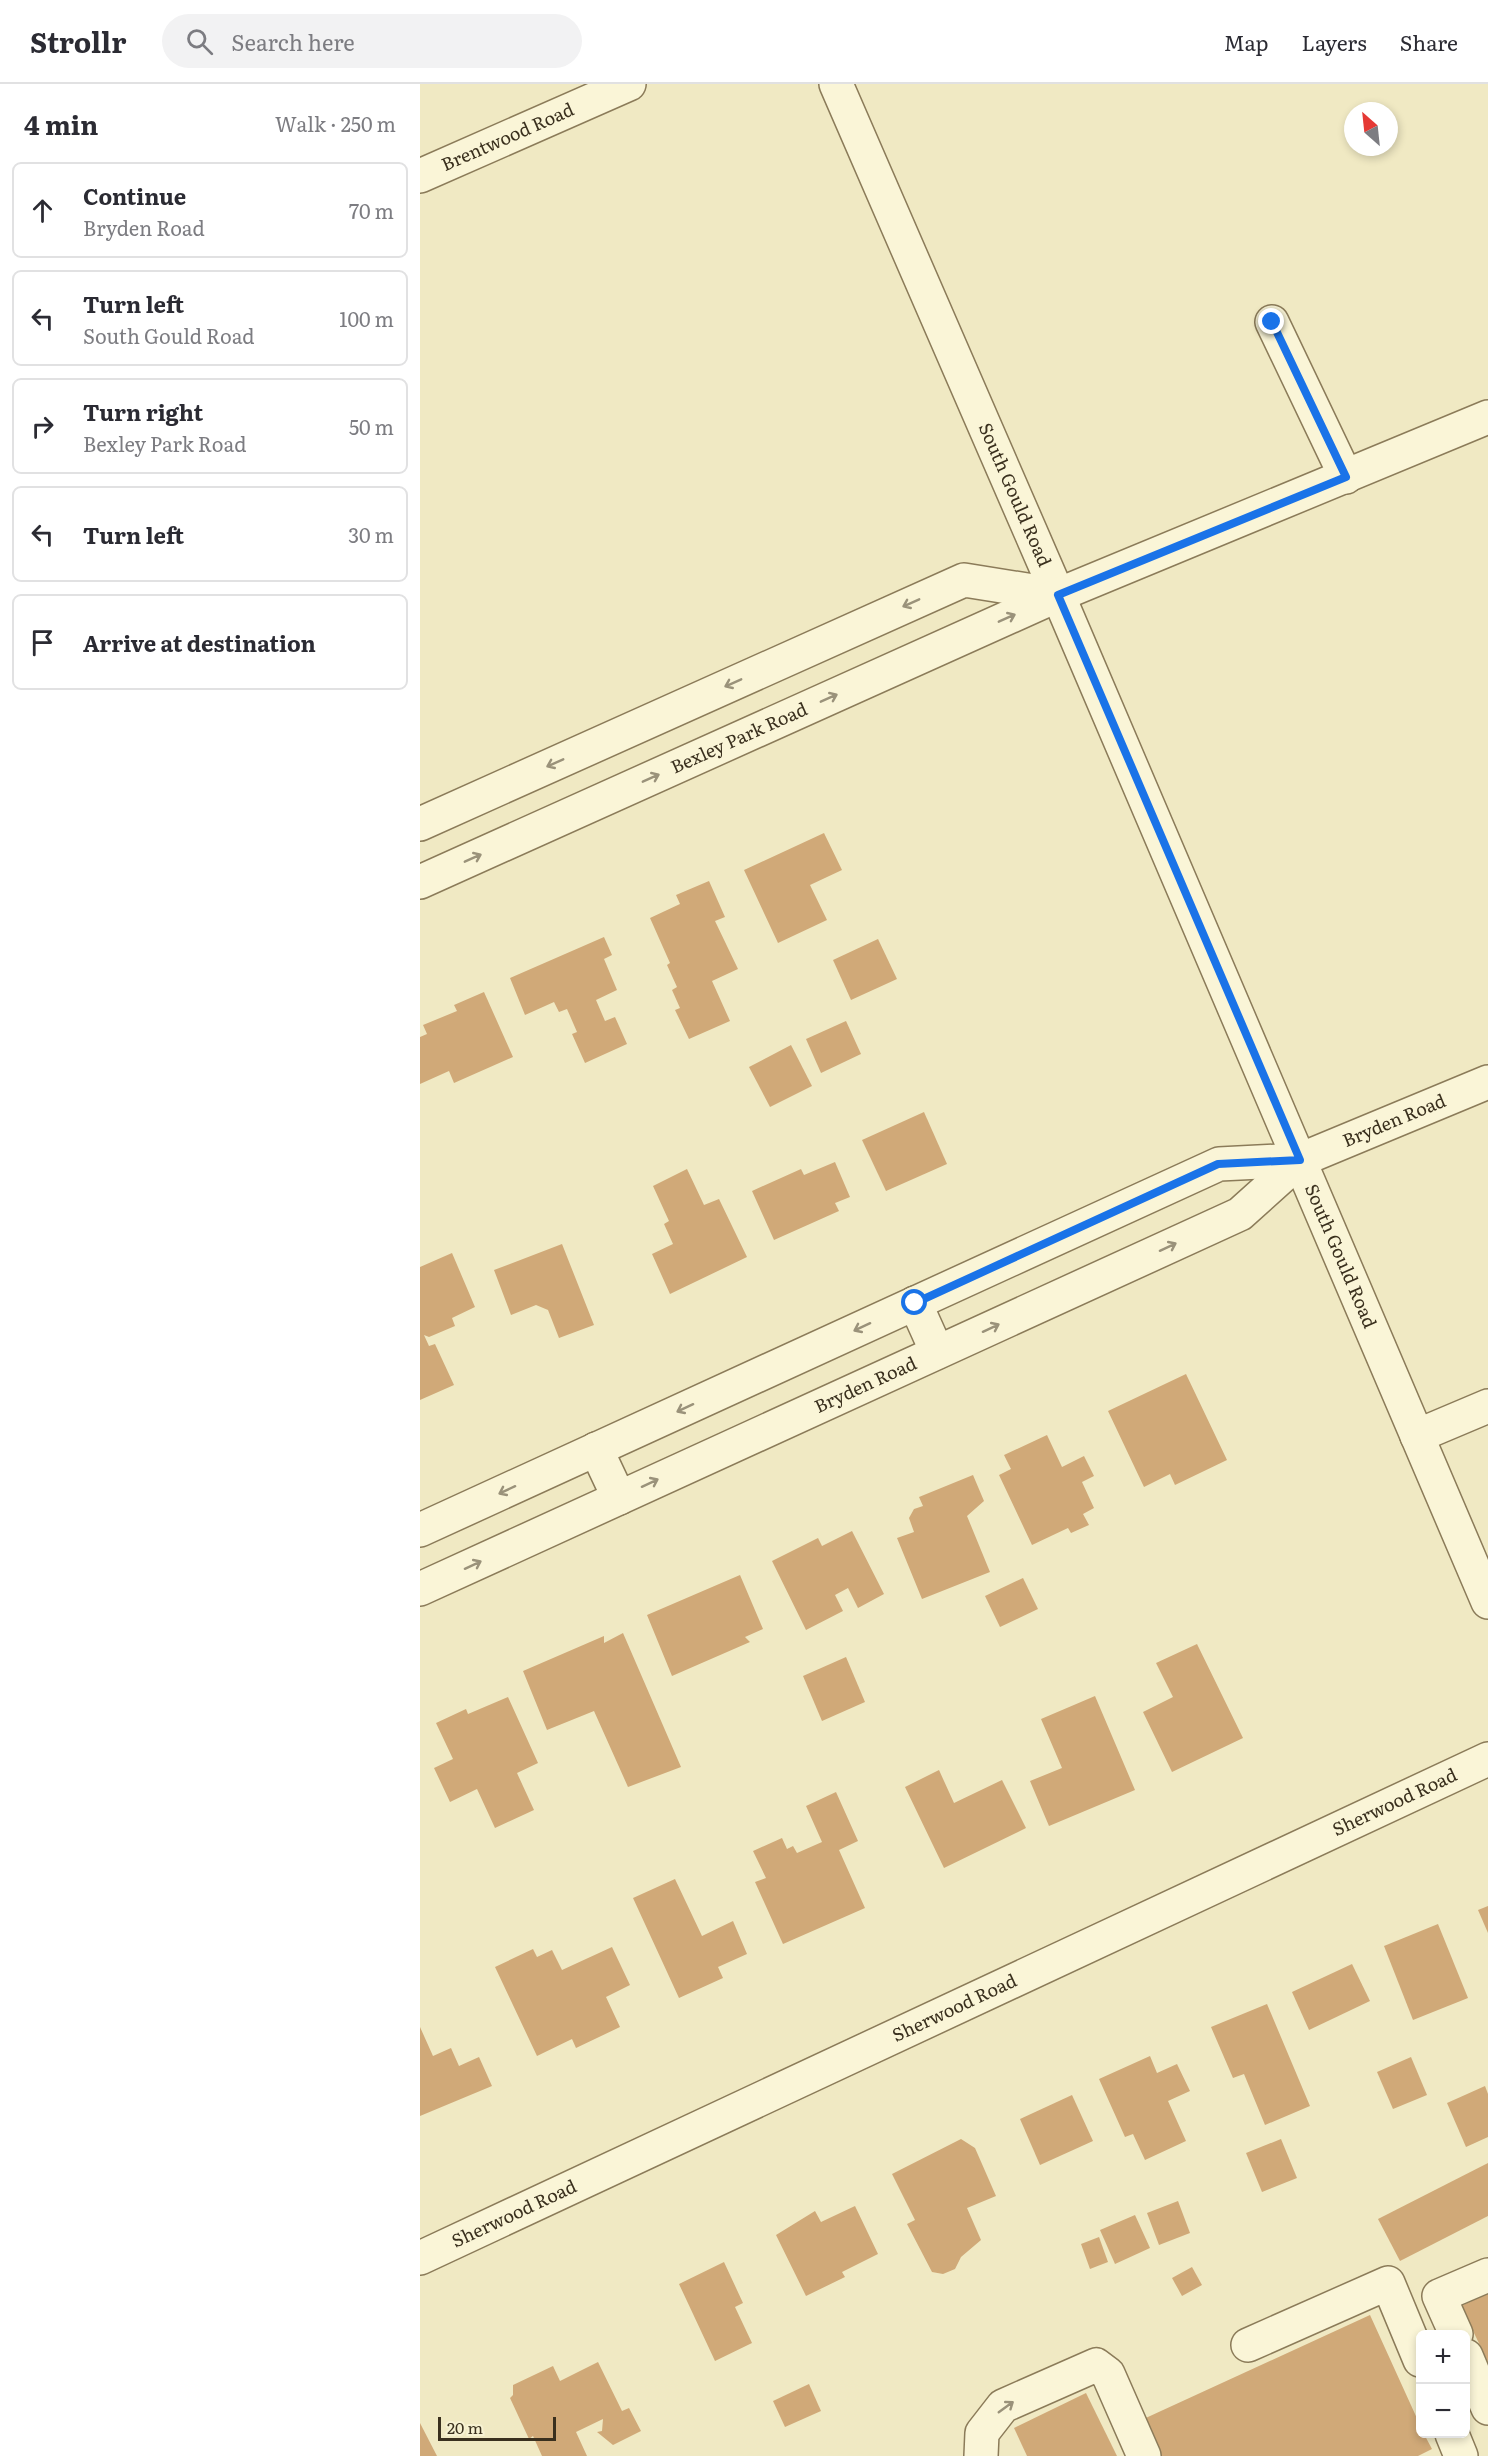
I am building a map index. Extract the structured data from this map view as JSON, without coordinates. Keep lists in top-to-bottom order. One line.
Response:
{"streets":{"street":["Brentwood Road","South Gould Road","Bexley Park Road","Bryden Road","Sherwood Road"]},"crossings":[["South Gould Road","Bexley Park Road"],["South Gould Road","Bryden Road"]],"scale_bar":"20 m","north":"top left","page":{"header":"Strollr","search":"Search here","nav":["Map","Layers","Share"],"heading":["4 min","Walk · 250 m"],"list":[["Continue","Bryden Road","70 m"],["Turn left","South Gould Road","100 m"],["Turn right","Bexley Park Road","50 m"],["Turn left","30 m"],"Arrive at destination"],"map_buttons":["+","−"],"scale":"20 m"}}
